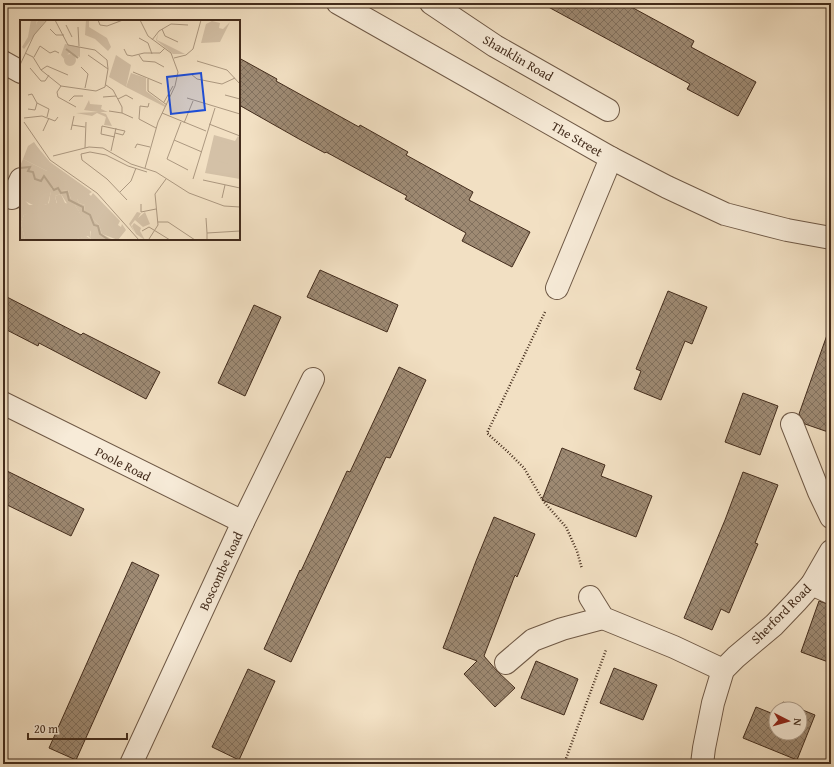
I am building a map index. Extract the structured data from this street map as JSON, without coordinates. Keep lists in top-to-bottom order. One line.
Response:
{"streets":{"street":["Shanklin Road","The Street","Poole Road","Boscombe Road","Sherford Road"]},"crossings":[["Poole Road","Boscombe Road"]],"scale_bar":"20 m","north":"right"}
